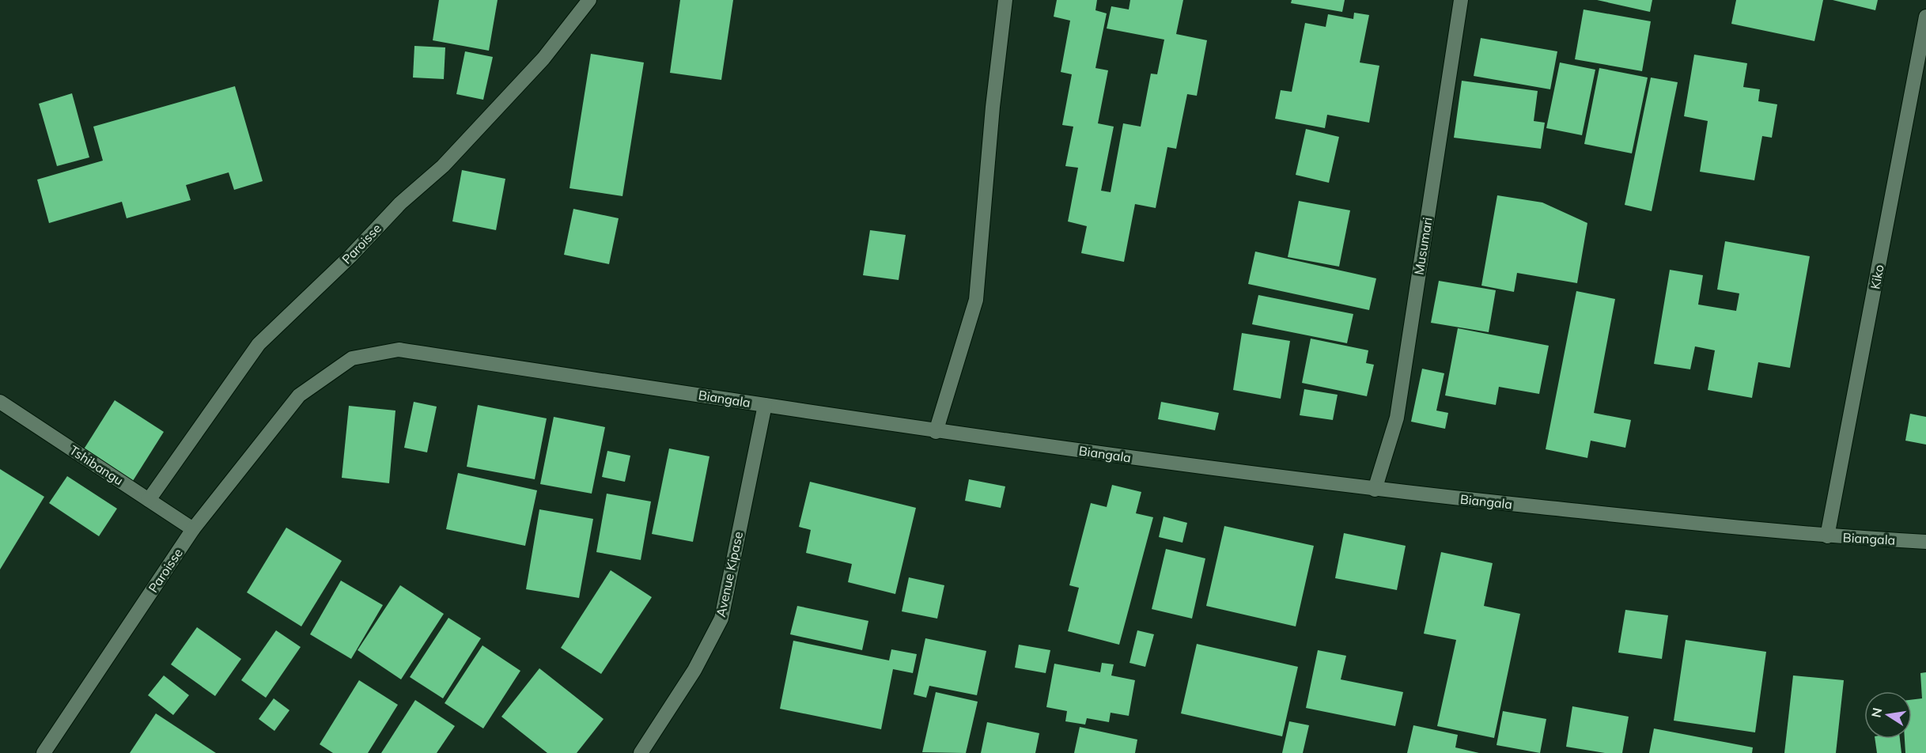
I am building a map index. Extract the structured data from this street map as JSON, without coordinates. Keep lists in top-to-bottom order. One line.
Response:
{"streets":{"street":["Paroisse","Musumari","Kiko","Biangala","Tshibangu","Avenue Kipase"]},"crossings":[["Paroisse","Biangala"],["Paroisse","Tshibangu"],["Musumari","Biangala"],["Kiko","Biangala"],["Biangala","Avenue Kipase"]],"north":"left"}
